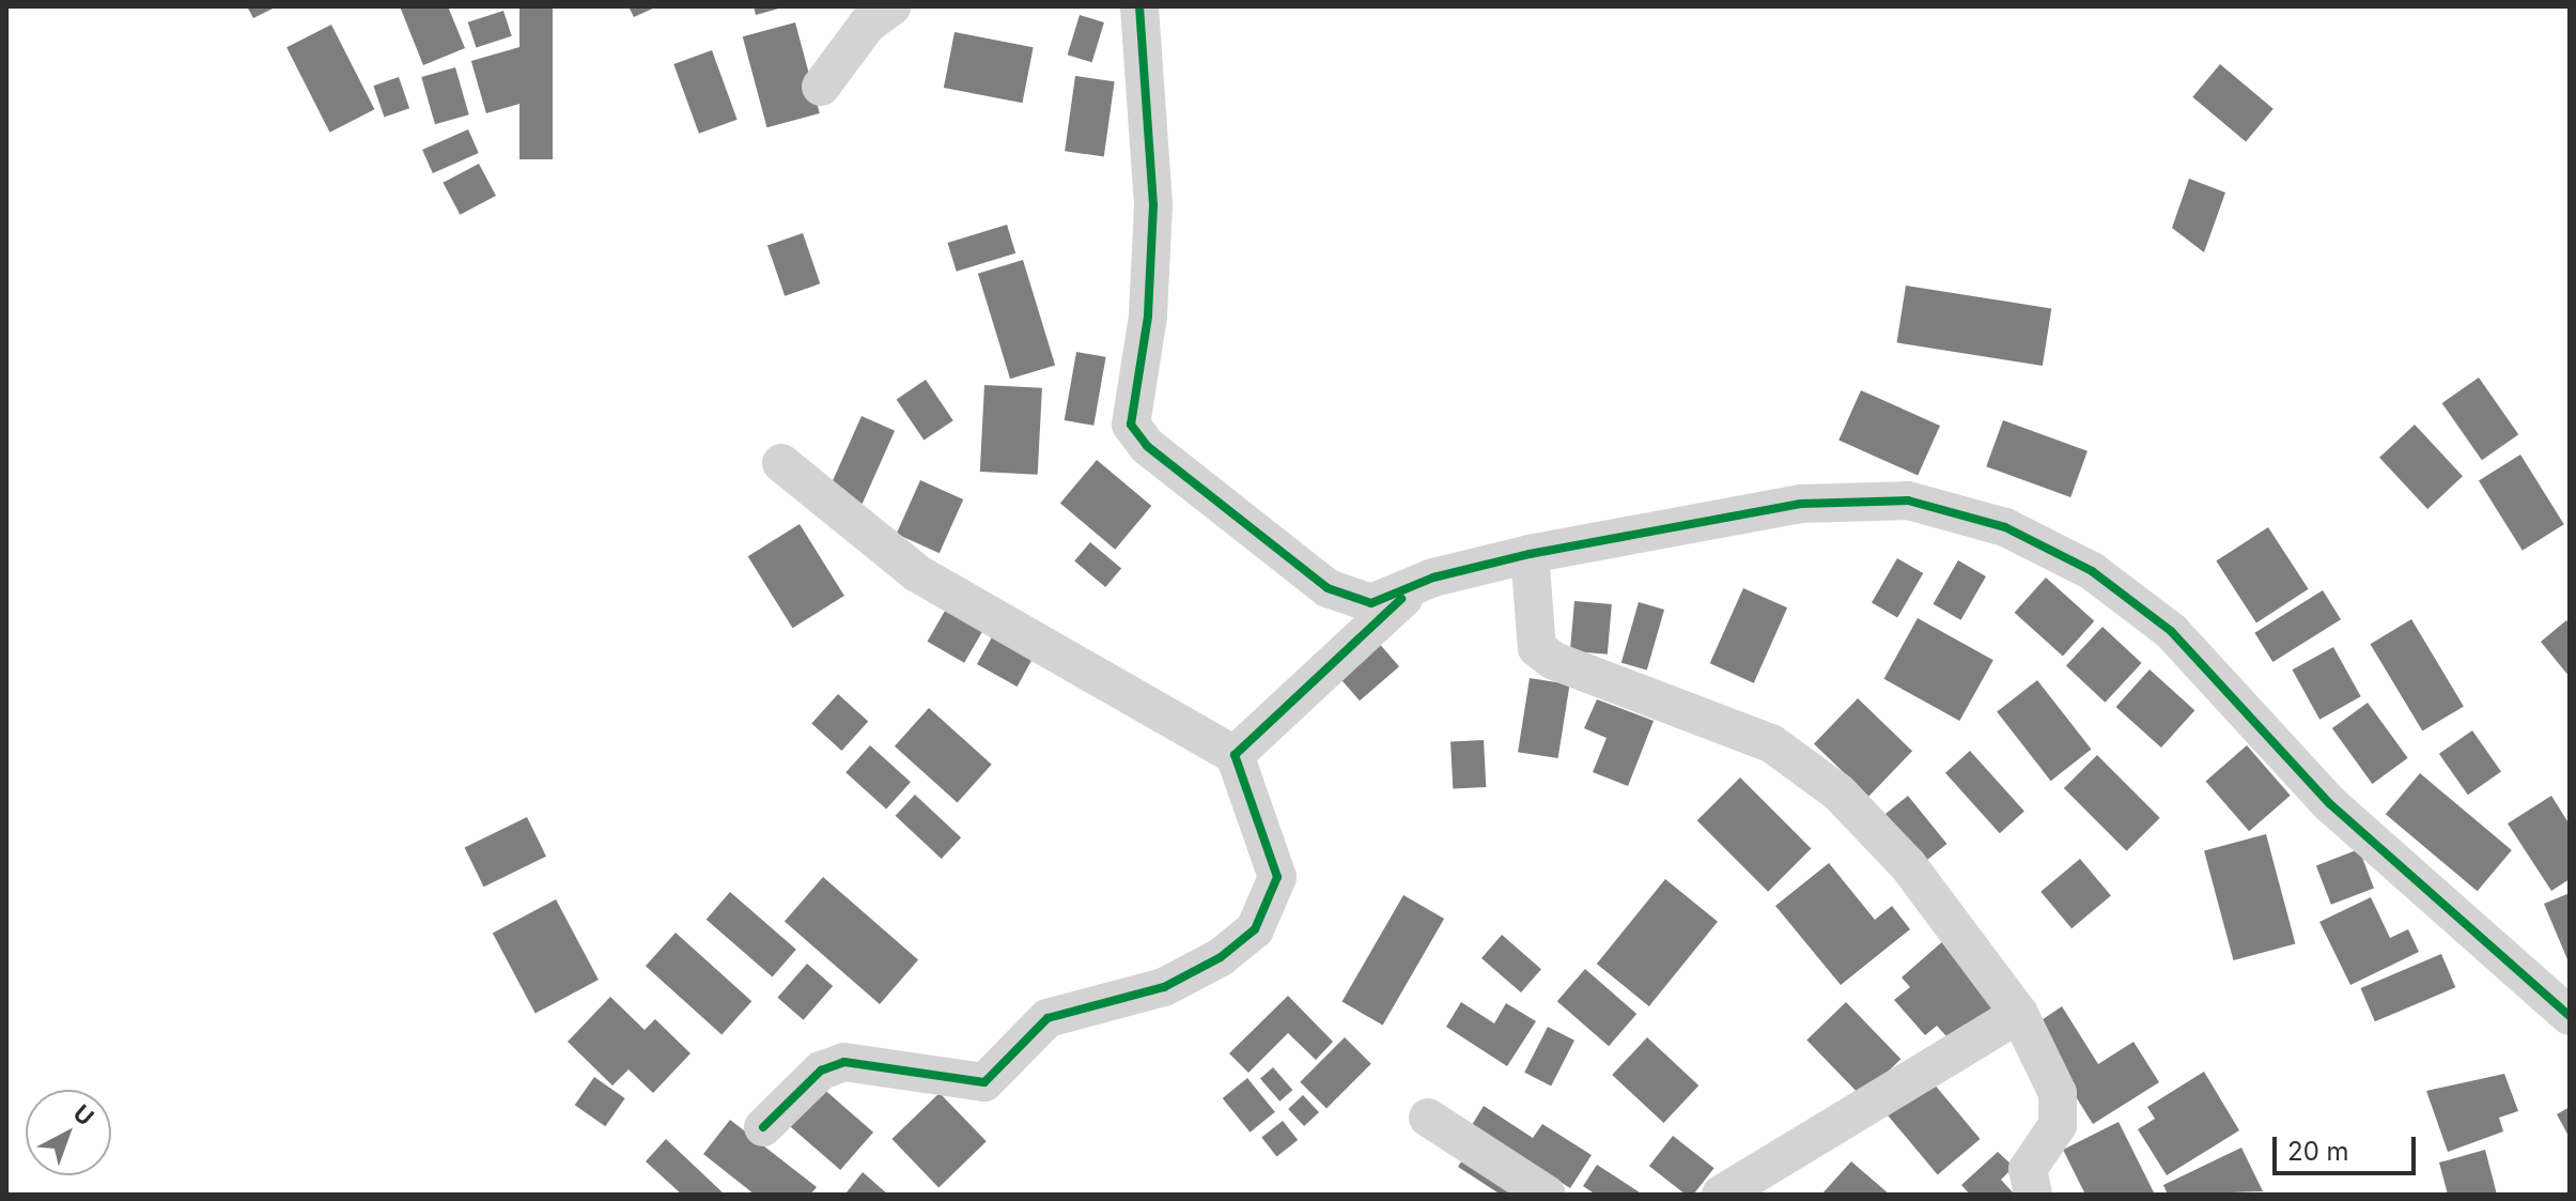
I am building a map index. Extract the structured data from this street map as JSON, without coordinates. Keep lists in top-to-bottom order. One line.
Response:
{"scale_bar":"20 m","north":"top right"}
